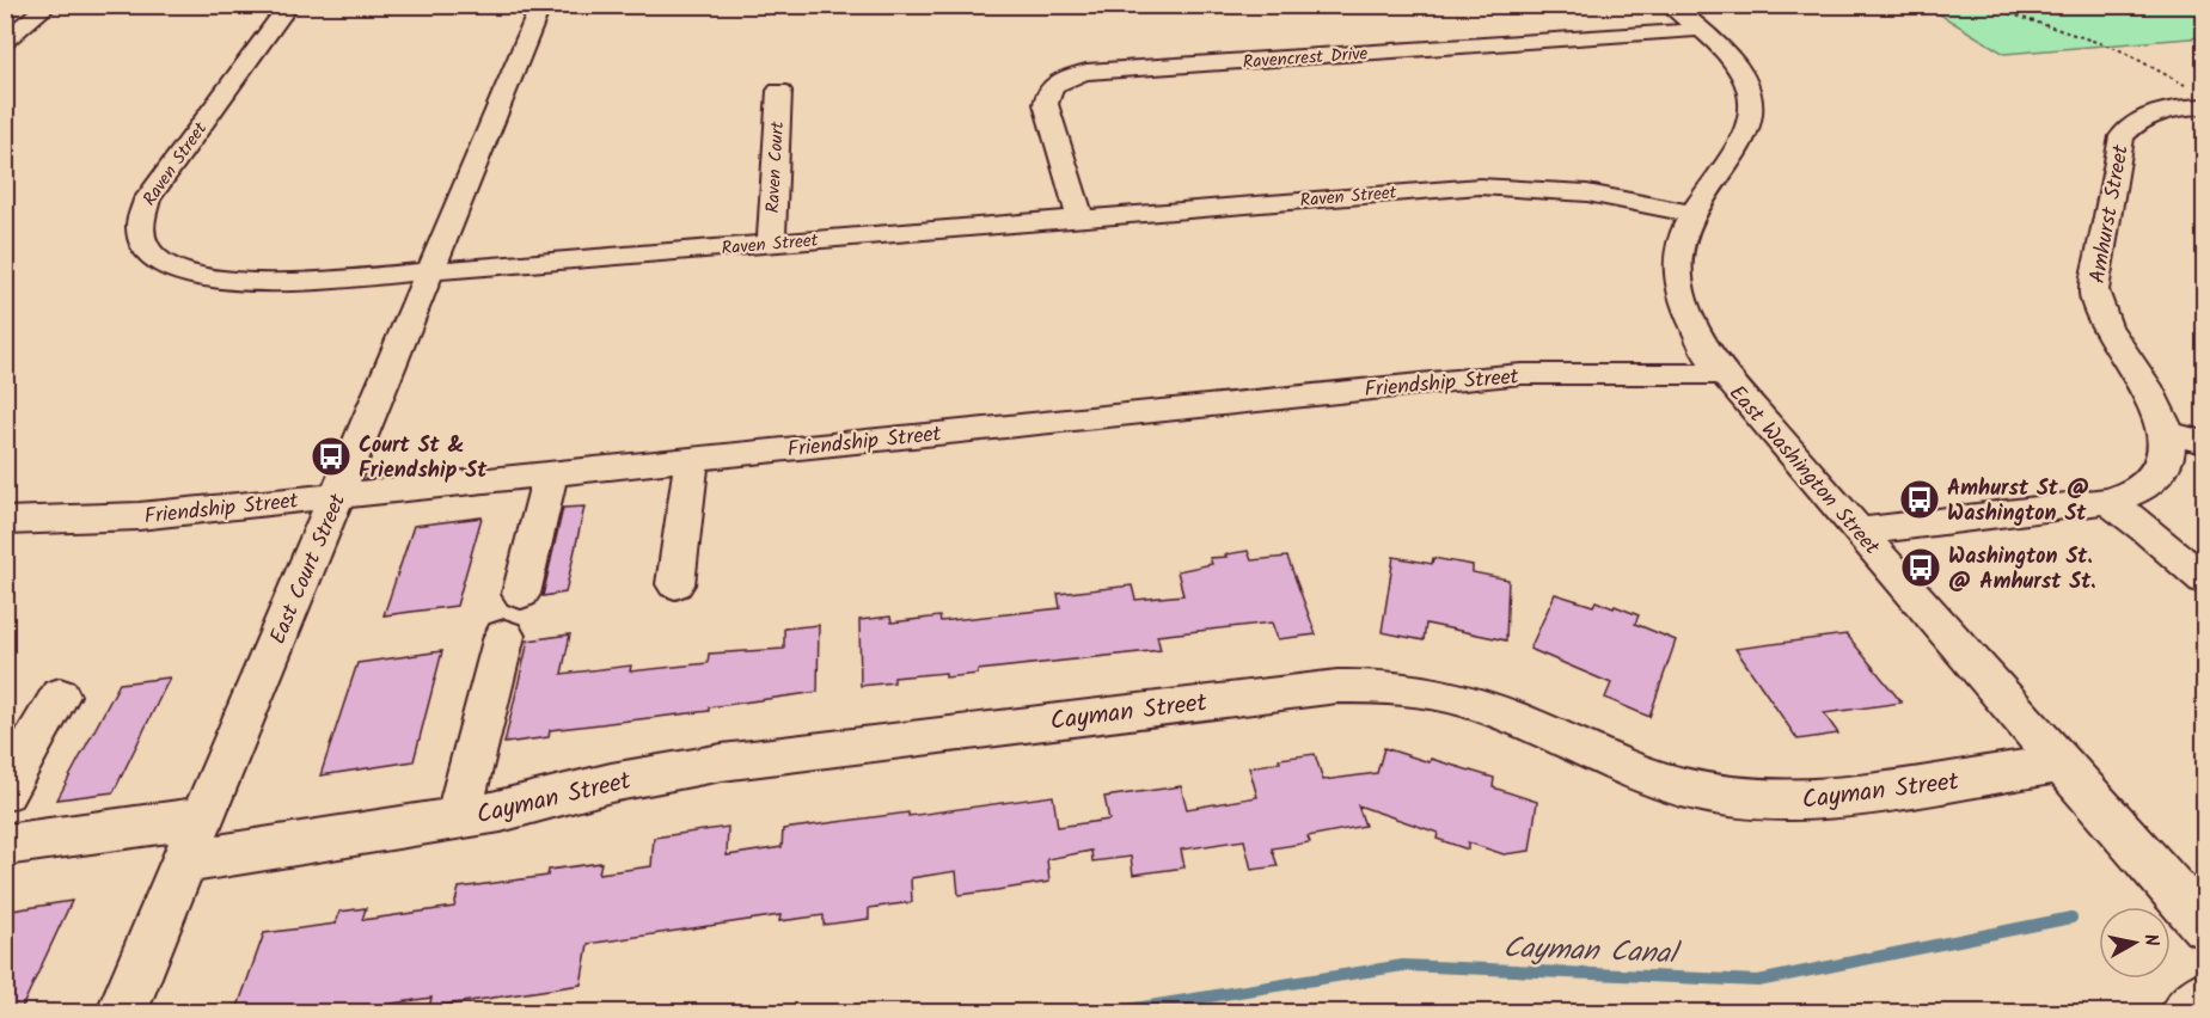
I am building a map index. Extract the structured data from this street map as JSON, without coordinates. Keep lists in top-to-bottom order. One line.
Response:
{"streets":{"street":["Ravencrest Drive","Raven Street","Raven Court","Amhurst Street","Friendship Street","East Washington Street","East Court Street","Cayman Street"]},"crossings":[["Ravencrest Drive","Raven Street"],["Ravencrest Drive","East Washington Street"],["Raven Street","Raven Court"],["Raven Street","East Washington Street"],["Raven Street","East Court Street"],["Friendship Street","East Washington Street"],["Friendship Street","East Court Street"],["East Washington Street","Cayman Street"],["East Court Street","Cayman Street"]],"water":["Cayman Canal"],"places":{"bus stop":["Court St & Friendship St","Amhurst St @ Washington St","Washington St. @ Amhurst St."]},"north":"right"}
